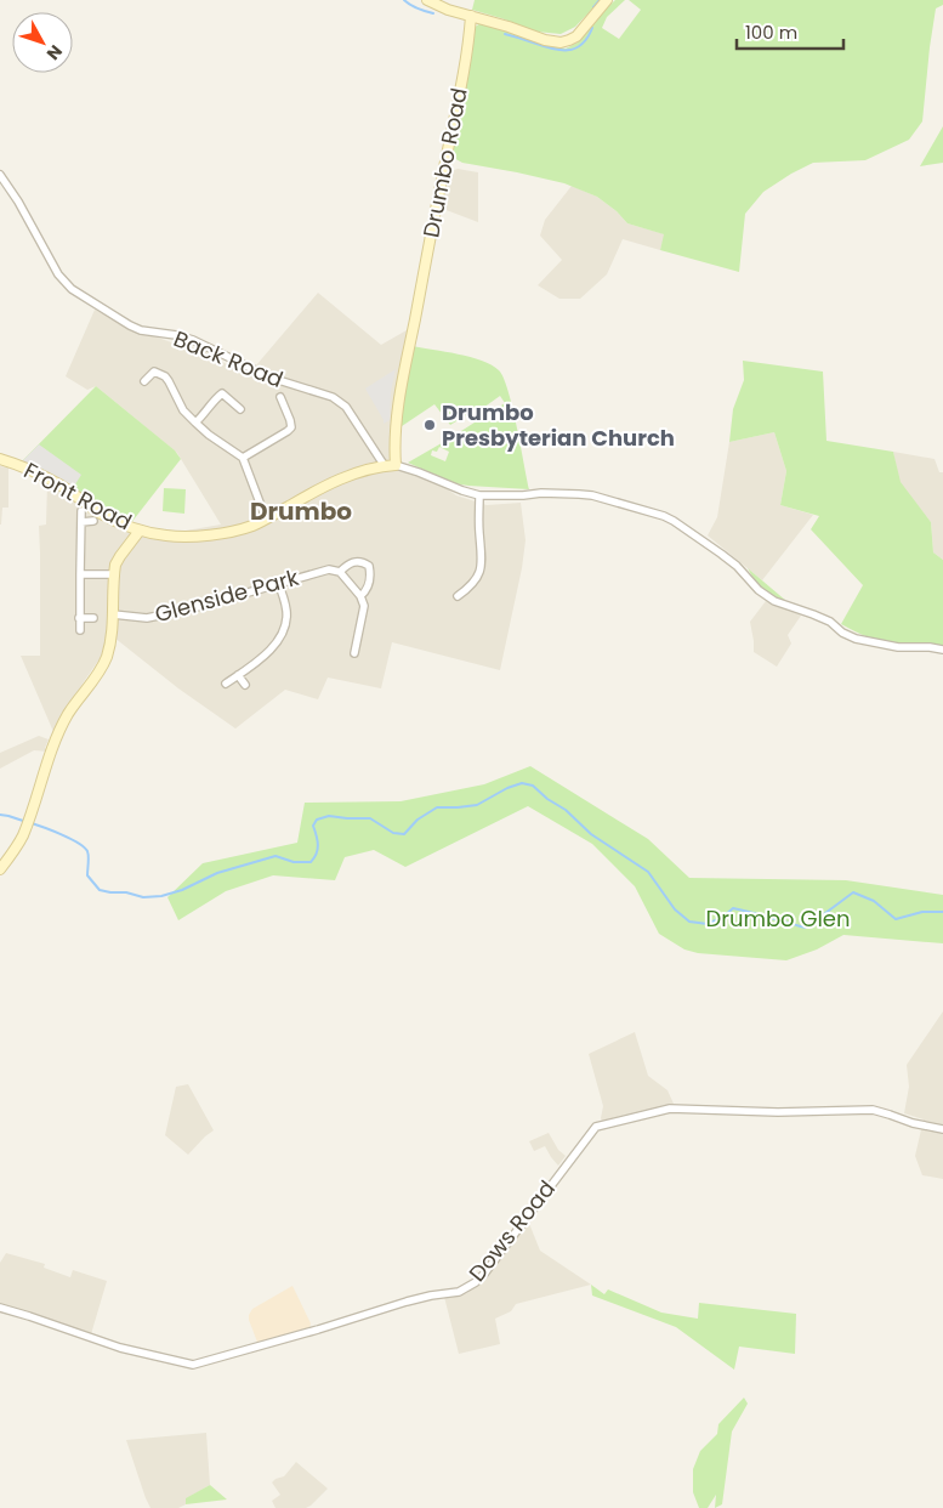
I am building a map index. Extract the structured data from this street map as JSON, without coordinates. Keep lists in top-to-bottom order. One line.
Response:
{"streets":{"street":["Drumbo Road","Back Road","Front Road","Glenside Park","Dows Road"]},"crossings":[["Drumbo Road","Front Road"],["Back Road","Front Road"]],"districts":["Drumbo"],"parks":["Drumbo Glen"],"places":["Drumbo Presbyterian Church"],"scale_bar":"100 m","north":"bottom right"}
